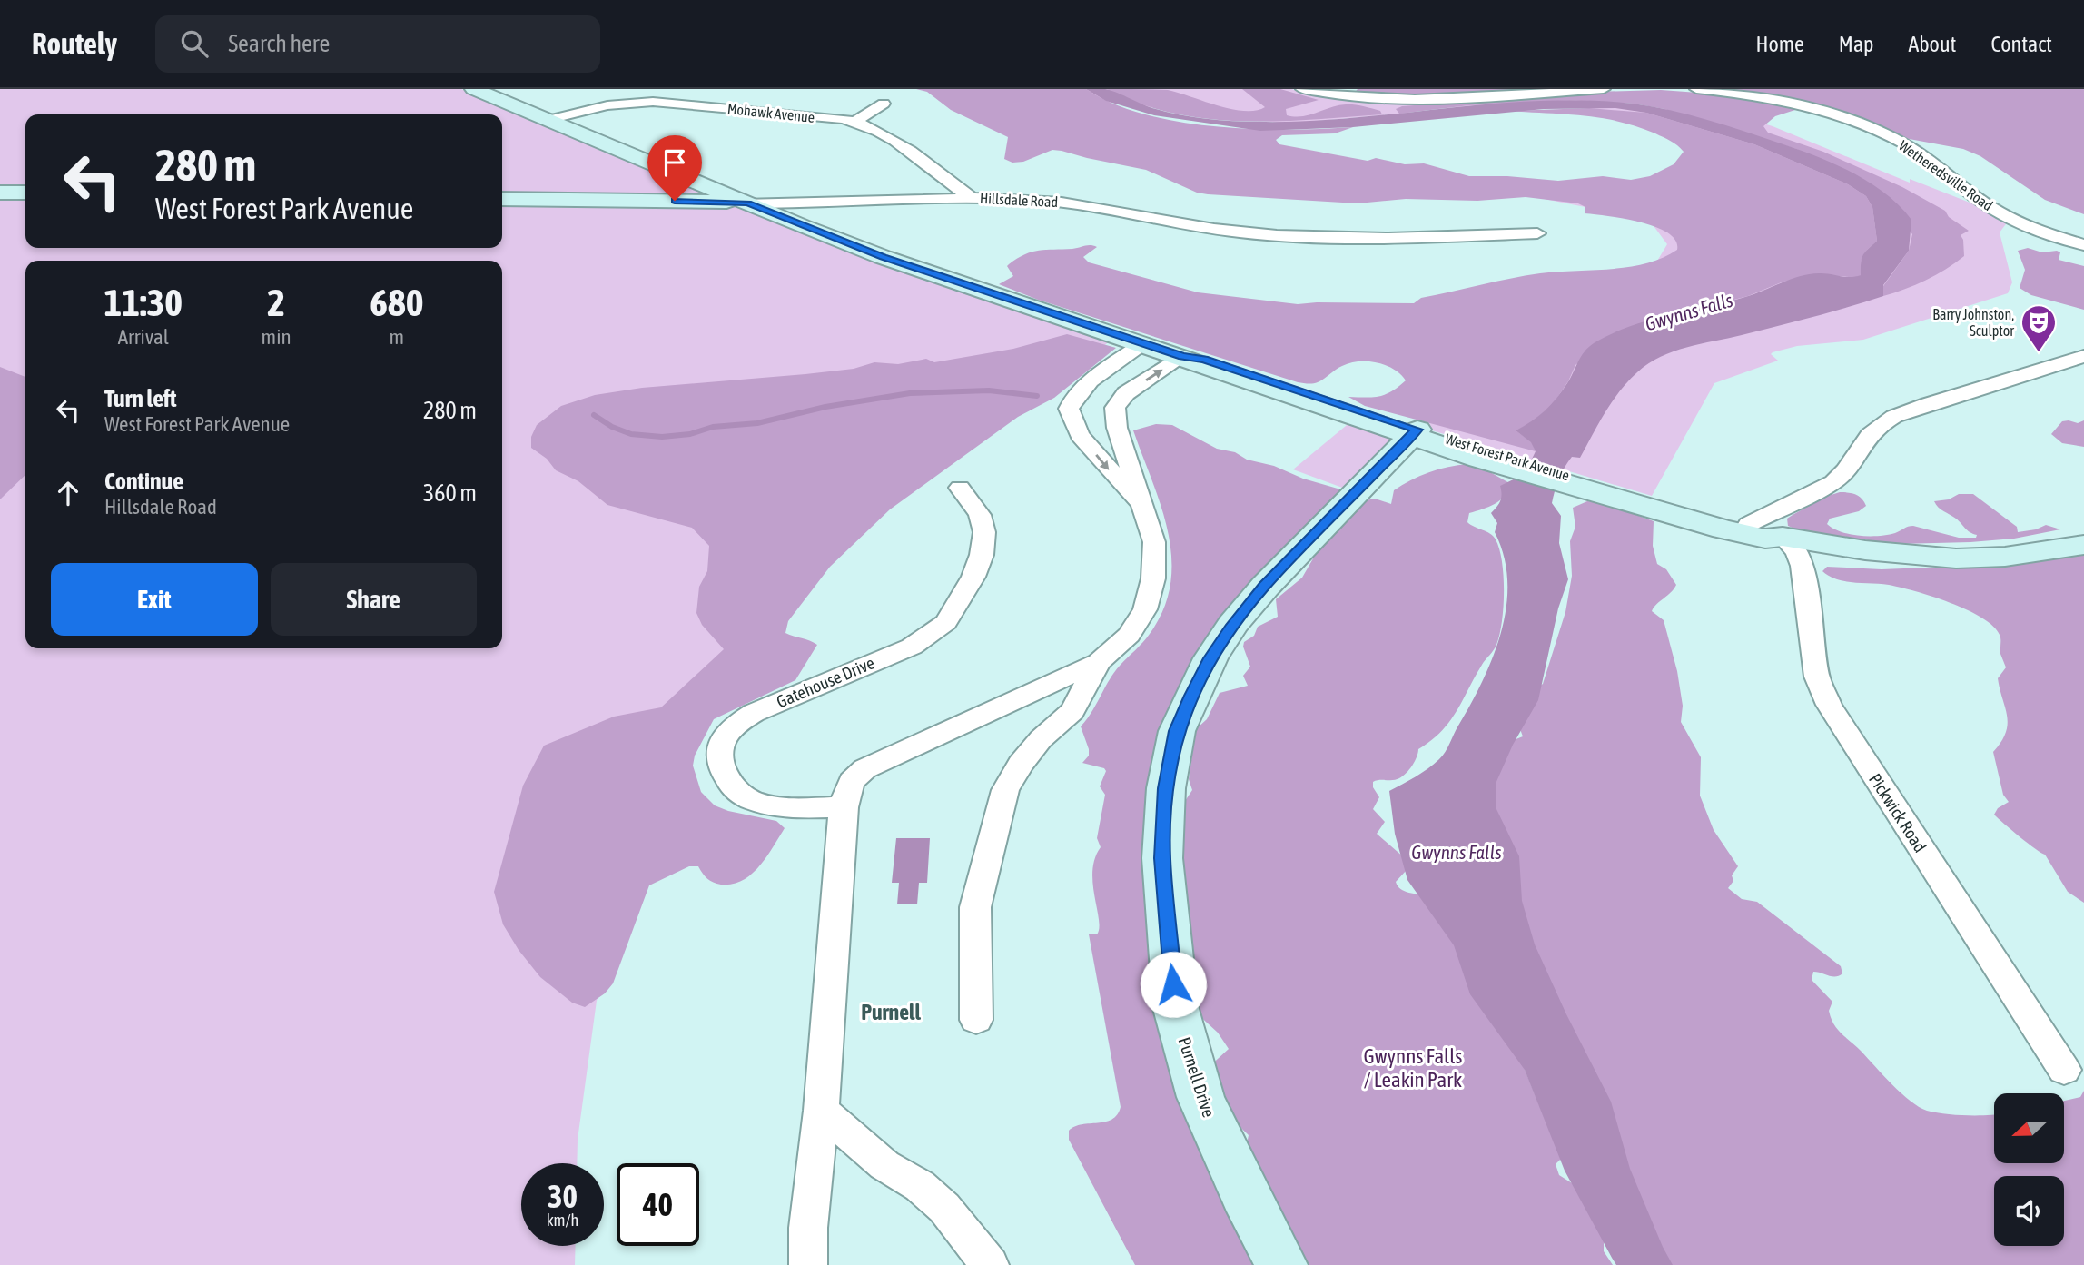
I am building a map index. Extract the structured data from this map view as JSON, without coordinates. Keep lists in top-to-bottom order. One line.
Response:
{"streets":{"main road":["Hillsdale Road","West Forest Park Avenue","Purnell Drive"],"street":["Mohawk Avenue","Wetheredsville Road","Gatehouse Drive","Pickwick Road"]},"crossings":[["Mohawk Avenue","Hillsdale Road"],["Mohawk Avenue","West Forest Park Avenue"],["Hillsdale Road","West Forest Park Avenue"],["West Forest Park Avenue","Purnell Drive"]],"districts":["Purnell"],"water":["Gwynns Falls"],"parks":["Gwynns Falls / Leakin Park"],"places":{"theatre":["Barry Johnston, Sculptor"]},"north":"left","page":{"header":"Routely","search":"Search here","nav":["Home","Map","About","Contact"],"turn":["280 m","West Forest Park Avenue"],"eta":["11:30","Arrival","2","min","680","m"],"list":[{"name":"Turn left","note":"West Forest Park Avenue","value":"280 m"},{"name":"Continue","note":"Hillsdale Road","value":"360 m"}],"buttons":["Exit","Share"],"speed":"30 km/h","limit":"40"}}
